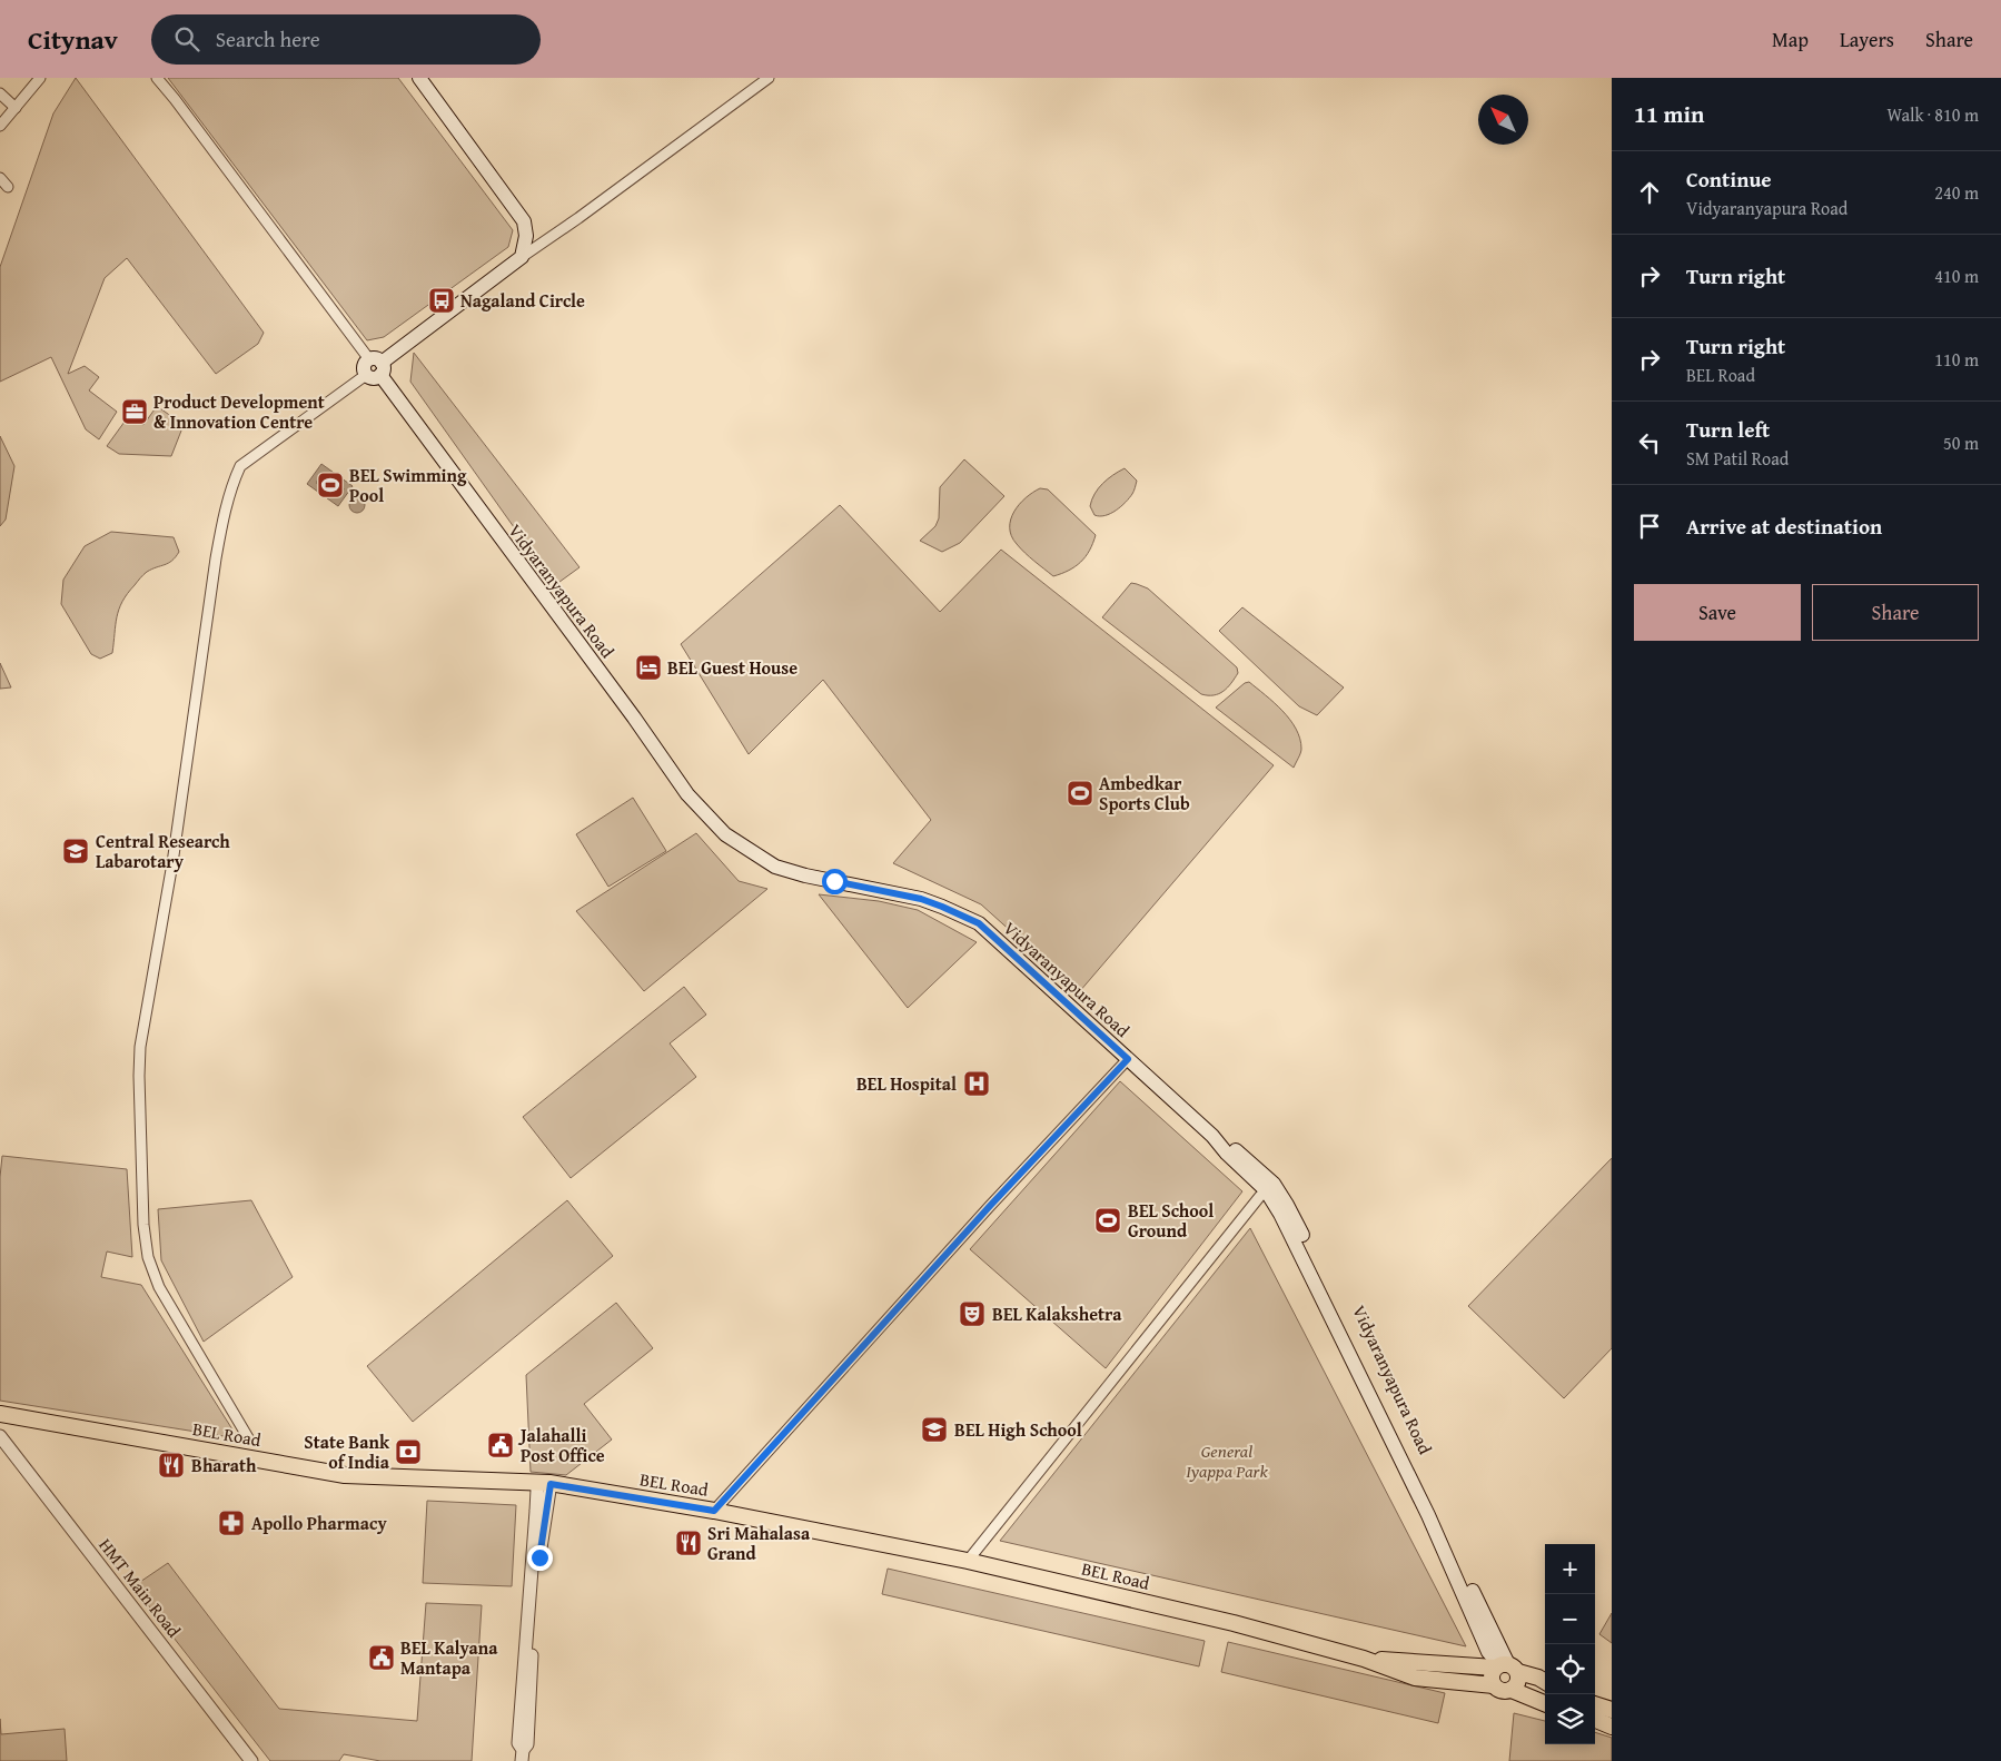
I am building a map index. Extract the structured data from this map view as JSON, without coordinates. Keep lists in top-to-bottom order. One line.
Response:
{"streets":{"main road":["Vidyaranyapura Road","BEL Road"],"street":["HMT Main Road"]},"crossings":[["Vidyaranyapura Road","BEL Road"]],"parks":["General Iyappa Park"],"places":{"bus stop":["Nagaland Circle"],"office":["Product Development & Innovation Centre"],"sports":["BEL Swimming Pool","Ambedkar Sports Club","BEL School Ground"],"hotel":["BEL Guest House"],"school or university":["Central Research Labarotary","BEL High School"],"hospital":["BEL Hospital"],"theatre":["BEL Kalakshetra"],"public building":["Jalahalli Post Office","BEL Kalyana Mantapa"],"bank":["State Bank of India"],"restaurant":["Bharath","Sri Mahalasa Grand"],"pharmacy":["Apollo Pharmacy"]},"north":"top left","page":{"header":"Citynav","search":"Search here","nav":["Map","Layers","Share"],"heading":["11 min","Walk · 810 m"],"list":[["Continue","Vidyaranyapura Road","240 m"],["Turn right","410 m"],["Turn right","BEL Road","110 m"],["Turn left","SM Patil Road","50 m"],"Arrive at destination"],"buttons":["Save","Share"],"map_buttons":["+","−"]}}
